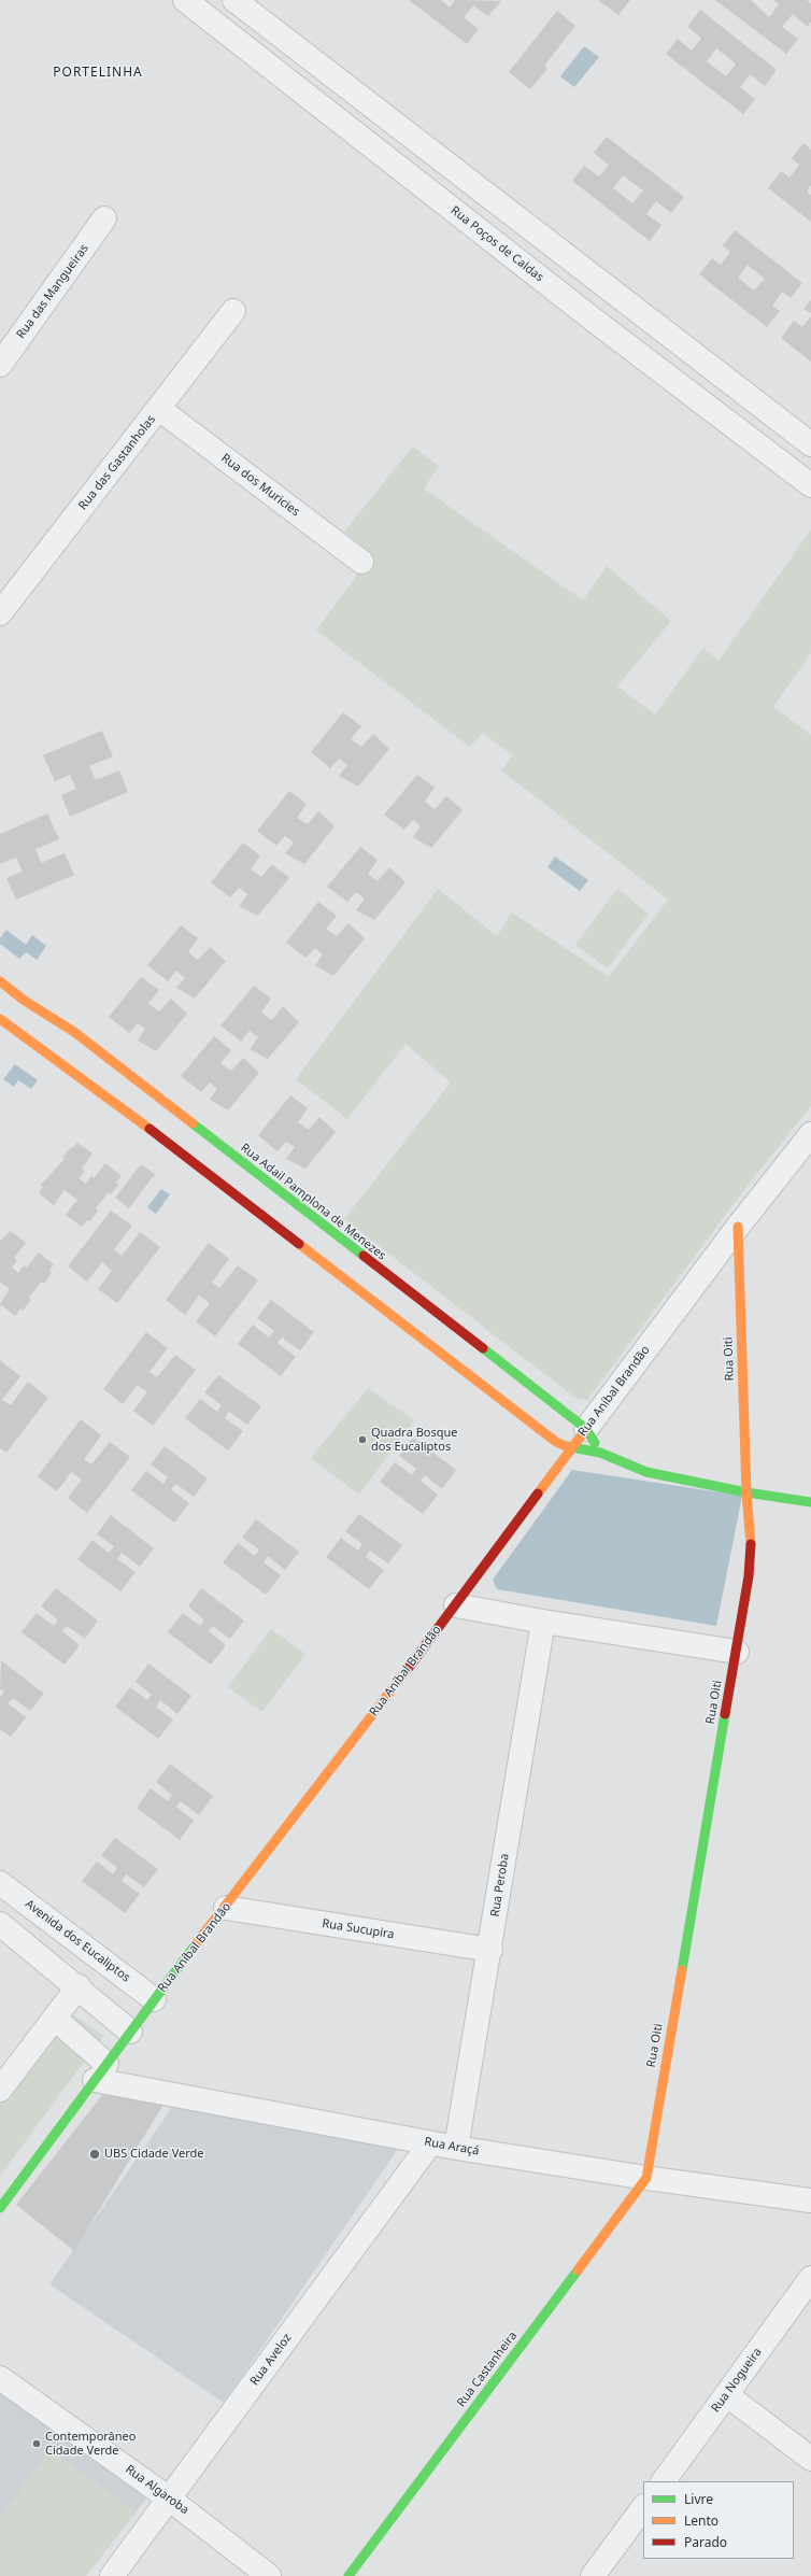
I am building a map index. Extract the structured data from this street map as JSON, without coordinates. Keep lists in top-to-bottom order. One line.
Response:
{"streets":{"street":["Rua Poços de Caldas","Rua das Mangueiras","Rua das Gastanholas","Rua dos Muricies","Rua Adail Pamplona de Menezes","Rua Oiti","Rua Aníbal Brandão","Rua Peroba","Rua Sucupira","Avenida dos Eucaliptos","Rua Araçá","Rua Aveloz","Rua Castanheira","Rua Nogueira","Rua Algaroba"]},"crossings":[["Rua das Gastanholas","Rua dos Muricies"],["Rua Adail Pamplona de Menezes","Rua Aníbal Brandão"],["Rua Oiti","Rua Aníbal Brandão"],["Rua Oiti","Rua Araçá"],["Rua Oiti","Rua Castanheira"],["Rua Aníbal Brandão","Rua Sucupira"],["Rua Aníbal Brandão","Avenida dos Eucaliptos"],["Rua Aníbal Brandão","Rua Araçá"],["Rua Peroba","Rua Sucupira"],["Rua Peroba","Rua Araçá"],["Rua Araçá","Rua Aveloz"],["Rua Araçá","Rua Castanheira"],["Rua Aveloz","Rua Algaroba"]],"districts":["PORTELINHA"],"places":["Quadra Bosque dos Eucaliptos","UBS Cidade Verde","Contemporâneo Cidade Verde"],"legend":["Livre","Lento","Parado"]}
